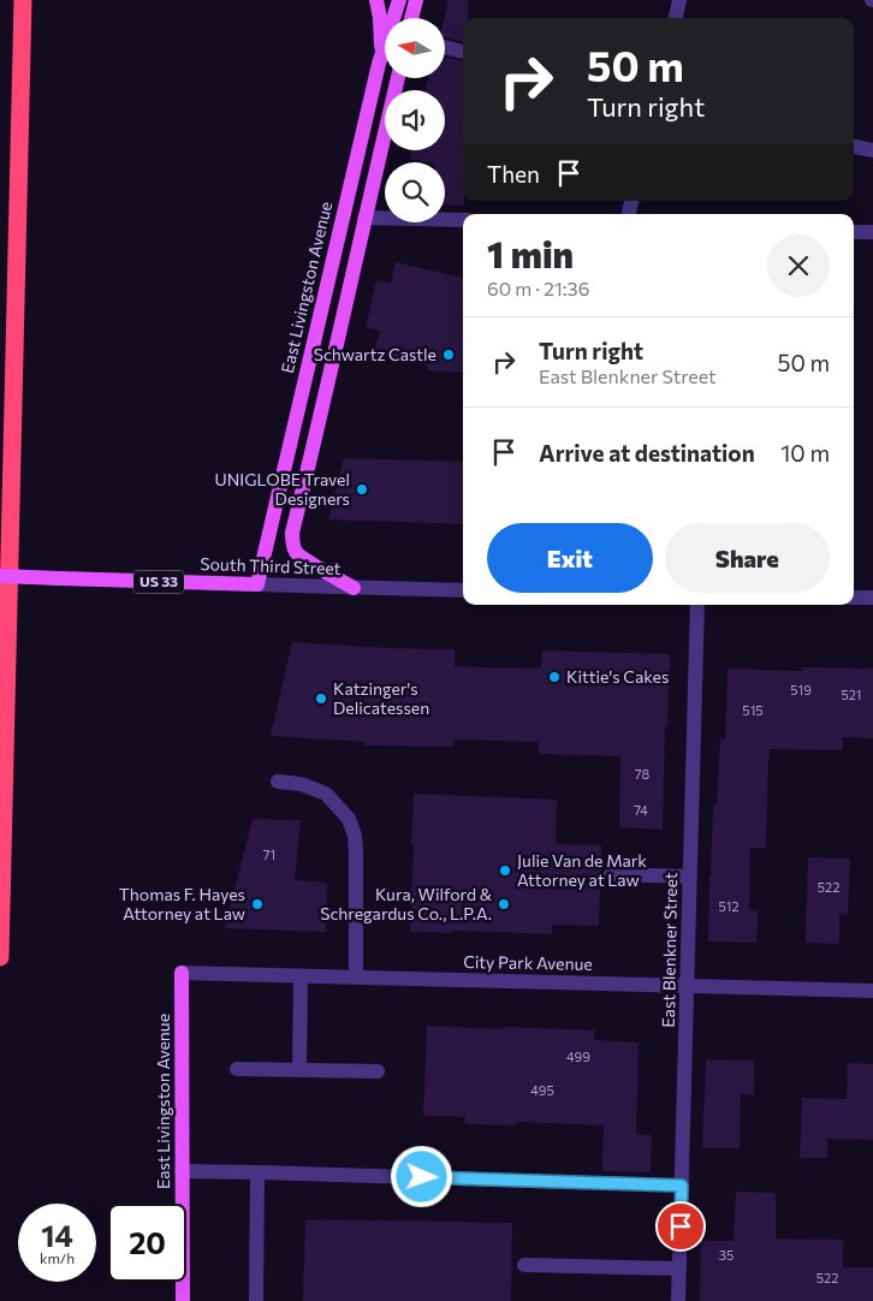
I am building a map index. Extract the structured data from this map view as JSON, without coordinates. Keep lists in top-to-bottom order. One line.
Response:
{"streets":{"main road":["East Livingston Avenue","South Third Street","US 33"],"street":["East Blenkner Street","City Park Avenue"]},"crossings":[["East Livingston Avenue","South Third Street"],["East Livingston Avenue","City Park Avenue"],["East Blenkner Street","City Park Avenue"]],"places":["Schwartz Castle","UNIGLOBE Travel Designers","Kittie's Cakes","Katzinger's Delicatessen","Julie Van de Mark Attorney at Law","Thomas F. Hayes Attorney at Law","Kura, Wilford & Schregardus Co., L.P.A."],"house_numbers":["519","521","515","78","74","71","522","512","499","495","35","522"],"north":"left","page":{"turn":["50 m","Turn right"],"then":"Then","heading":["1 min","60 m · 21:36"],"list":[{"name":"Turn right","note":"East Blenkner Street","value":"50 m"},{"name":"Arrive at destination","value":"10 m"}],"buttons":["Exit","Share"],"speed":"14 km/h","limit":"20"}}
